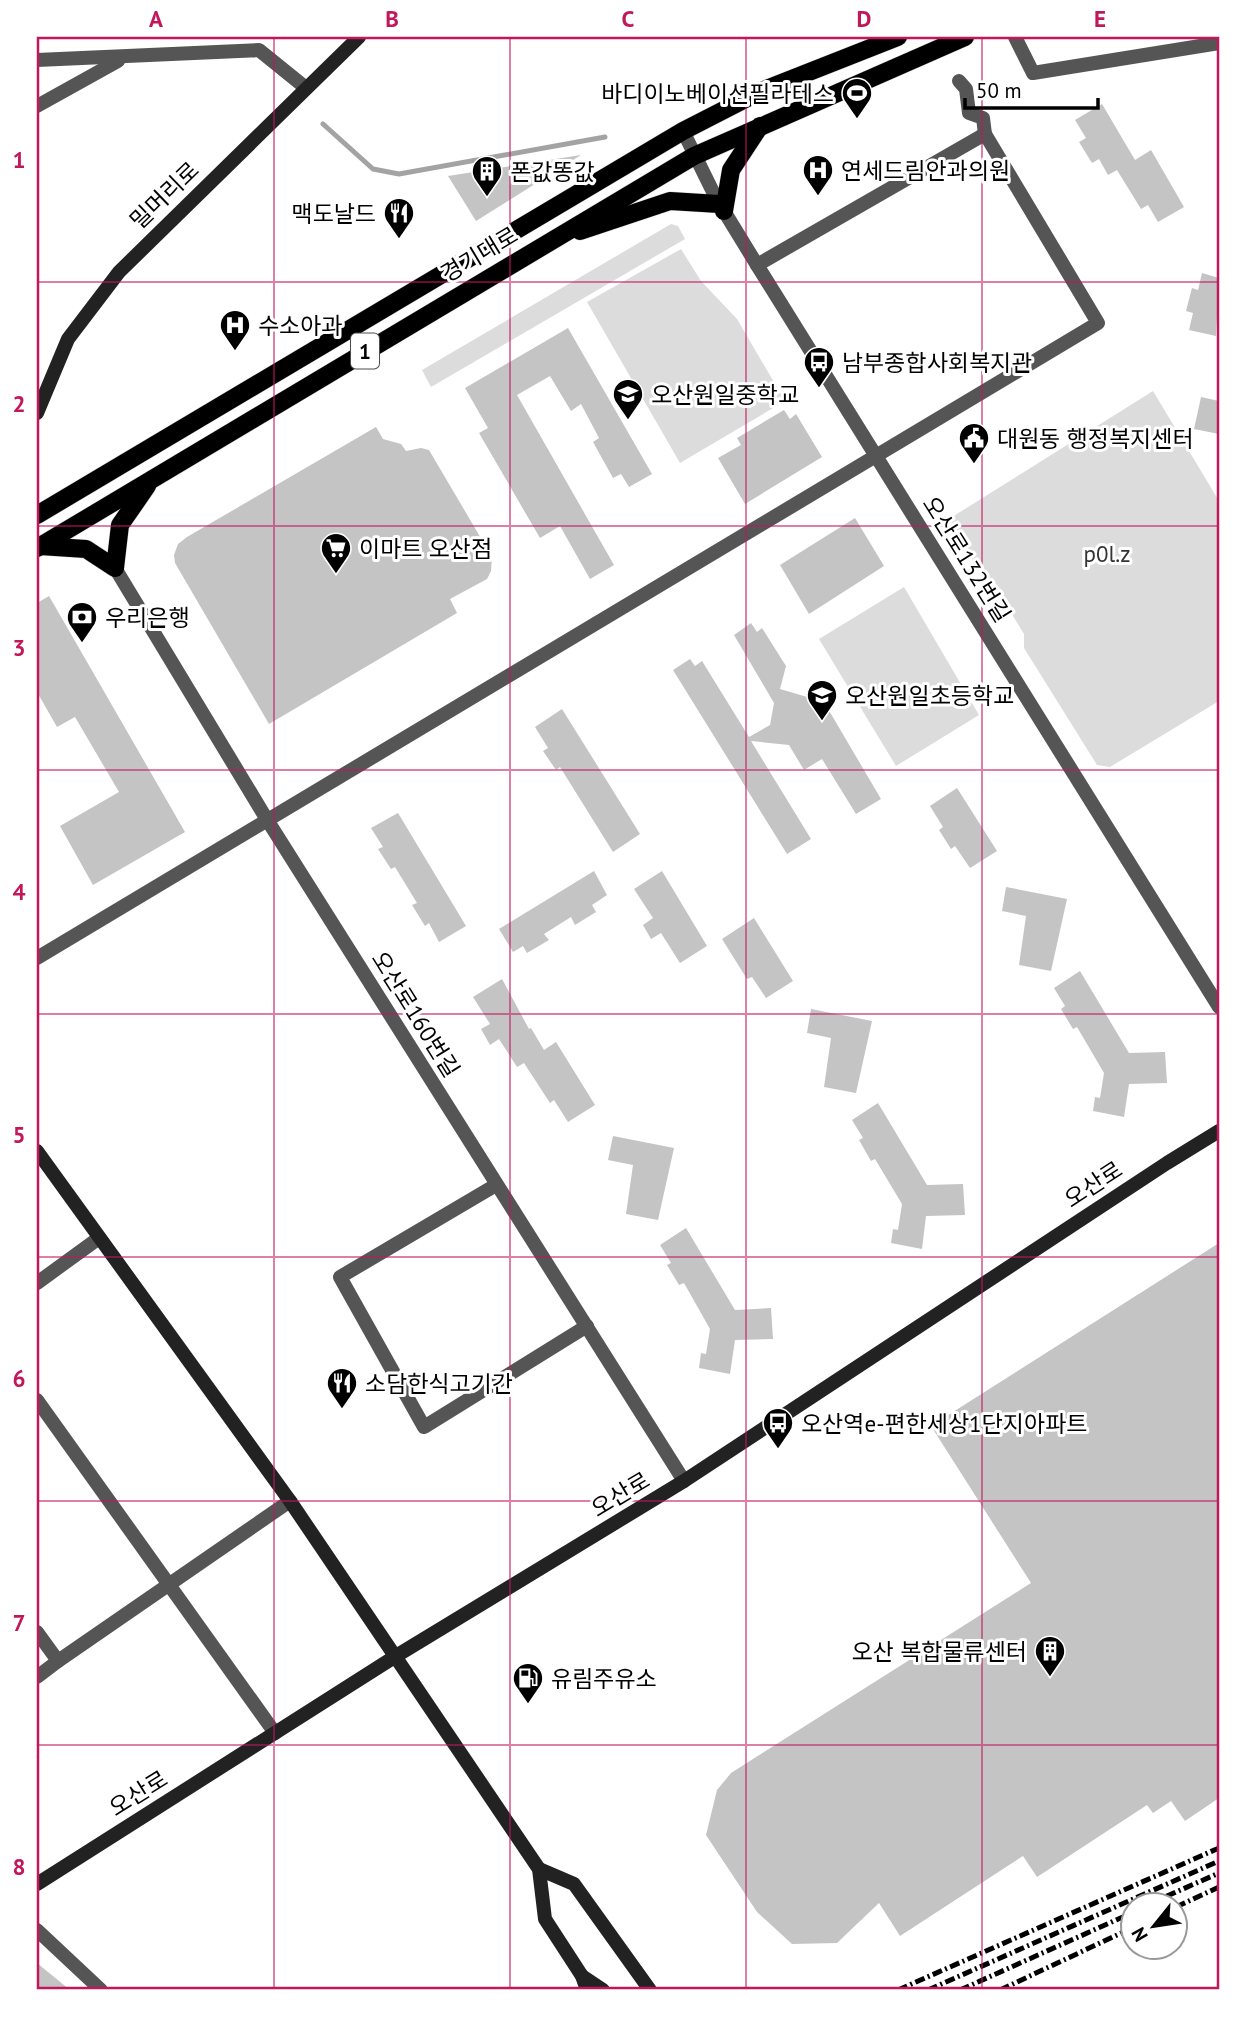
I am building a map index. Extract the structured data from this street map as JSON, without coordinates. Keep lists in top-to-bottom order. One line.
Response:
{"streets":{"main road":["경기대로","1"],"street":["밀머리로","오산로132번길","오산로160번길","오산로"]},"crossings":[["경기대로","오산로132번길"],["오산로160번길","오산로"]],"parks":["p0l.z"],"places":{"sports":["바디이노베이션필라테스"],"hospital":["연세드림안과의원","수소아과"],"building":["폰값똥값","오산 복합물류센터"],"restaurant":["맥도날드","소담한식고기간"],"bus stop":["남부종합사회복지관","오산역e-편한세상1단지아파트"],"school or university":["오산원일중학교","오산원일초등학교"],"public building":["대원동 행정복지센터"],"supermarket":["이마트 오산점"],"bank":["우리은행"],"fuel station":["유림주유소"]},"scale_bar":"50 m","north":"bottom left","grid":{"columns":["A","B","C","D","E"],"rows":["1","2","3","4","5","6","7","8"]}}
